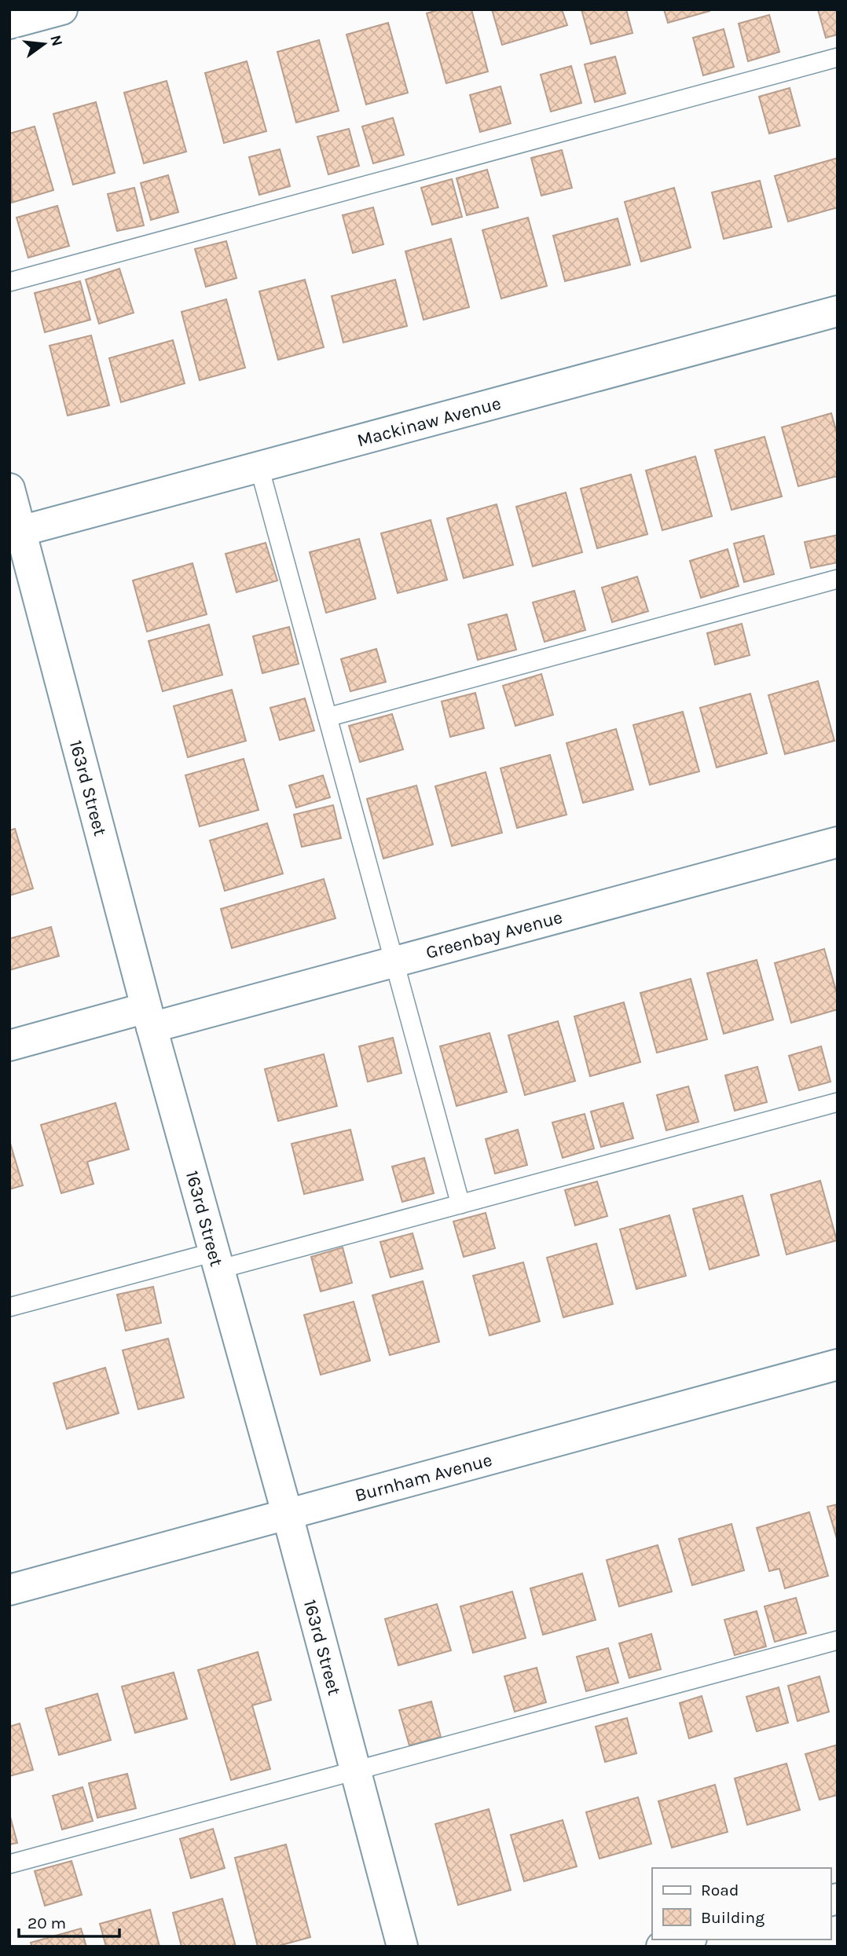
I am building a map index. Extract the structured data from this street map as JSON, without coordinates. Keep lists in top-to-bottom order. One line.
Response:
{"streets":{"street":["Mackinaw Avenue","163rd Street","Greenbay Avenue","Burnham Avenue"]},"crossings":[["Mackinaw Avenue","163rd Street"],["163rd Street","Greenbay Avenue"],["163rd Street","Burnham Avenue"]],"legend":["Road","Building"],"scale_bar":"20 m","north":"right"}
